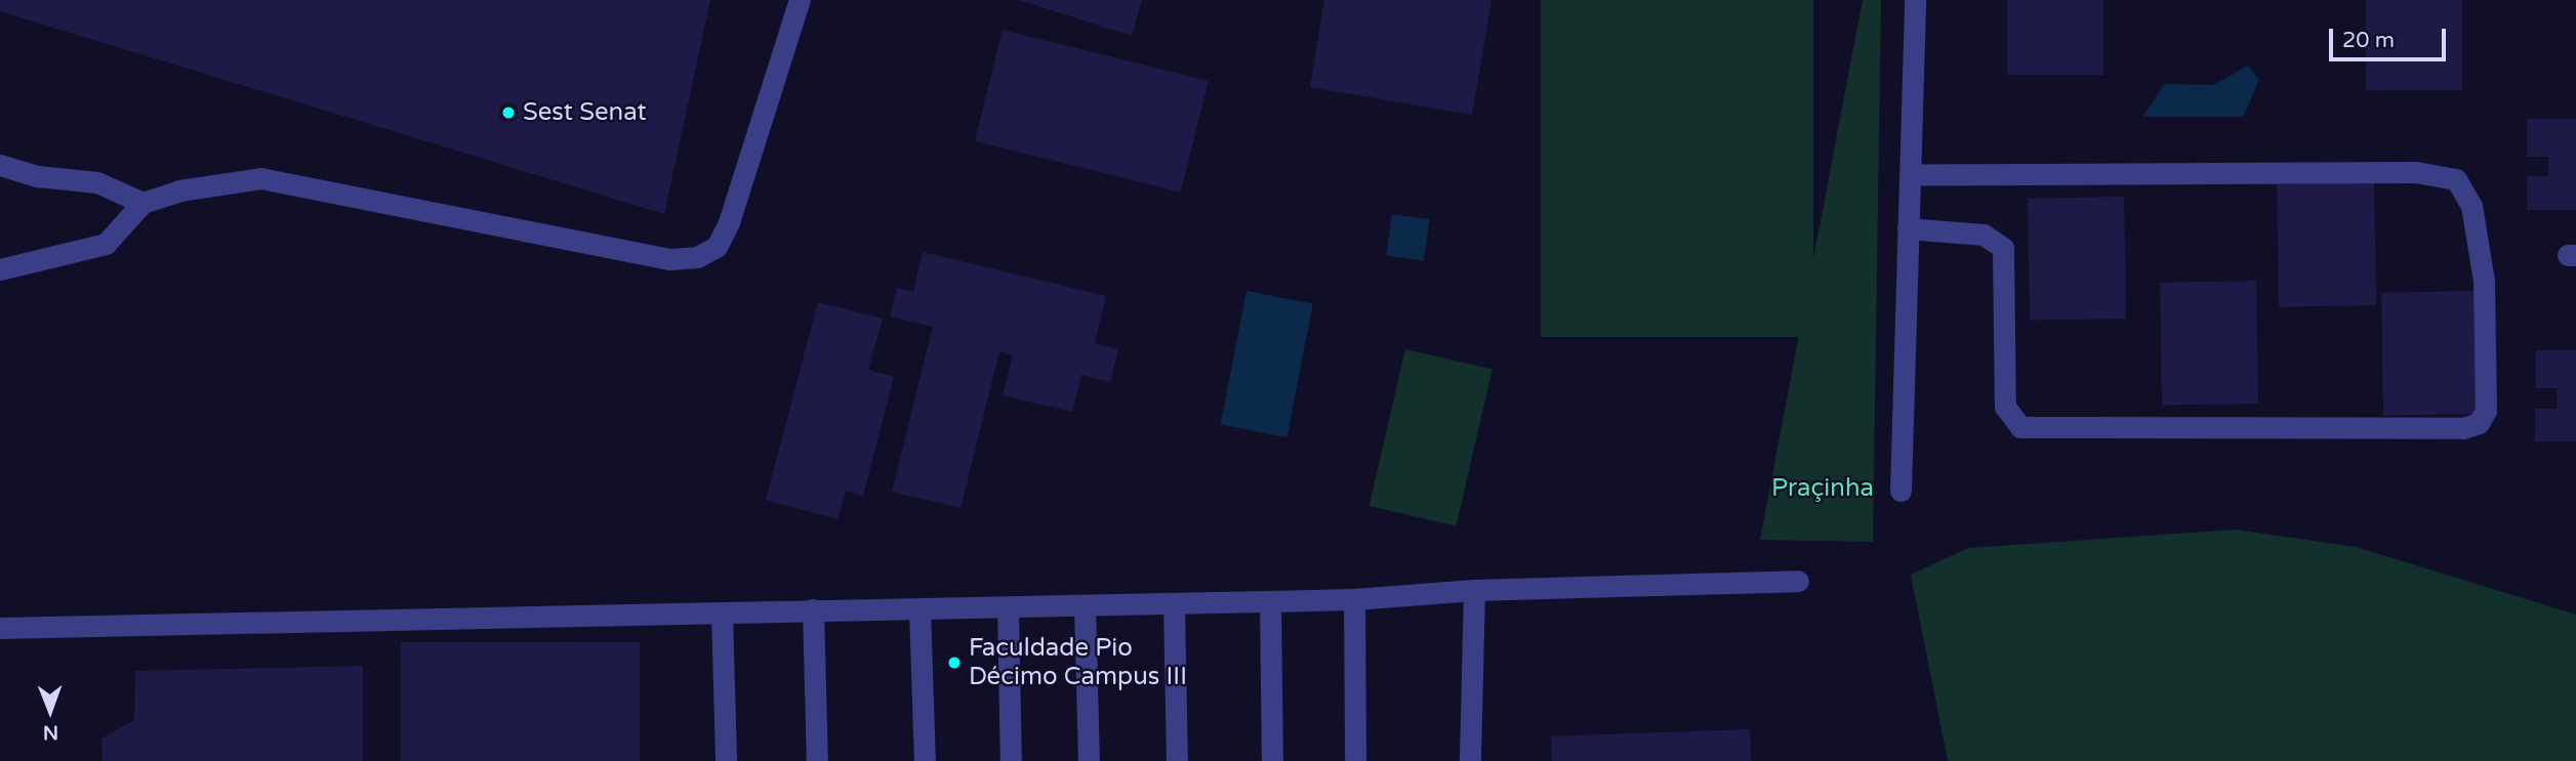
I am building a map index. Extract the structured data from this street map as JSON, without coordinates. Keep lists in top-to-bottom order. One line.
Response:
{"parks":["Praçinha"],"places":["Sest Senat","Faculdade Pio Décimo Campus III"],"scale_bar":"20 m","north":"bottom"}
